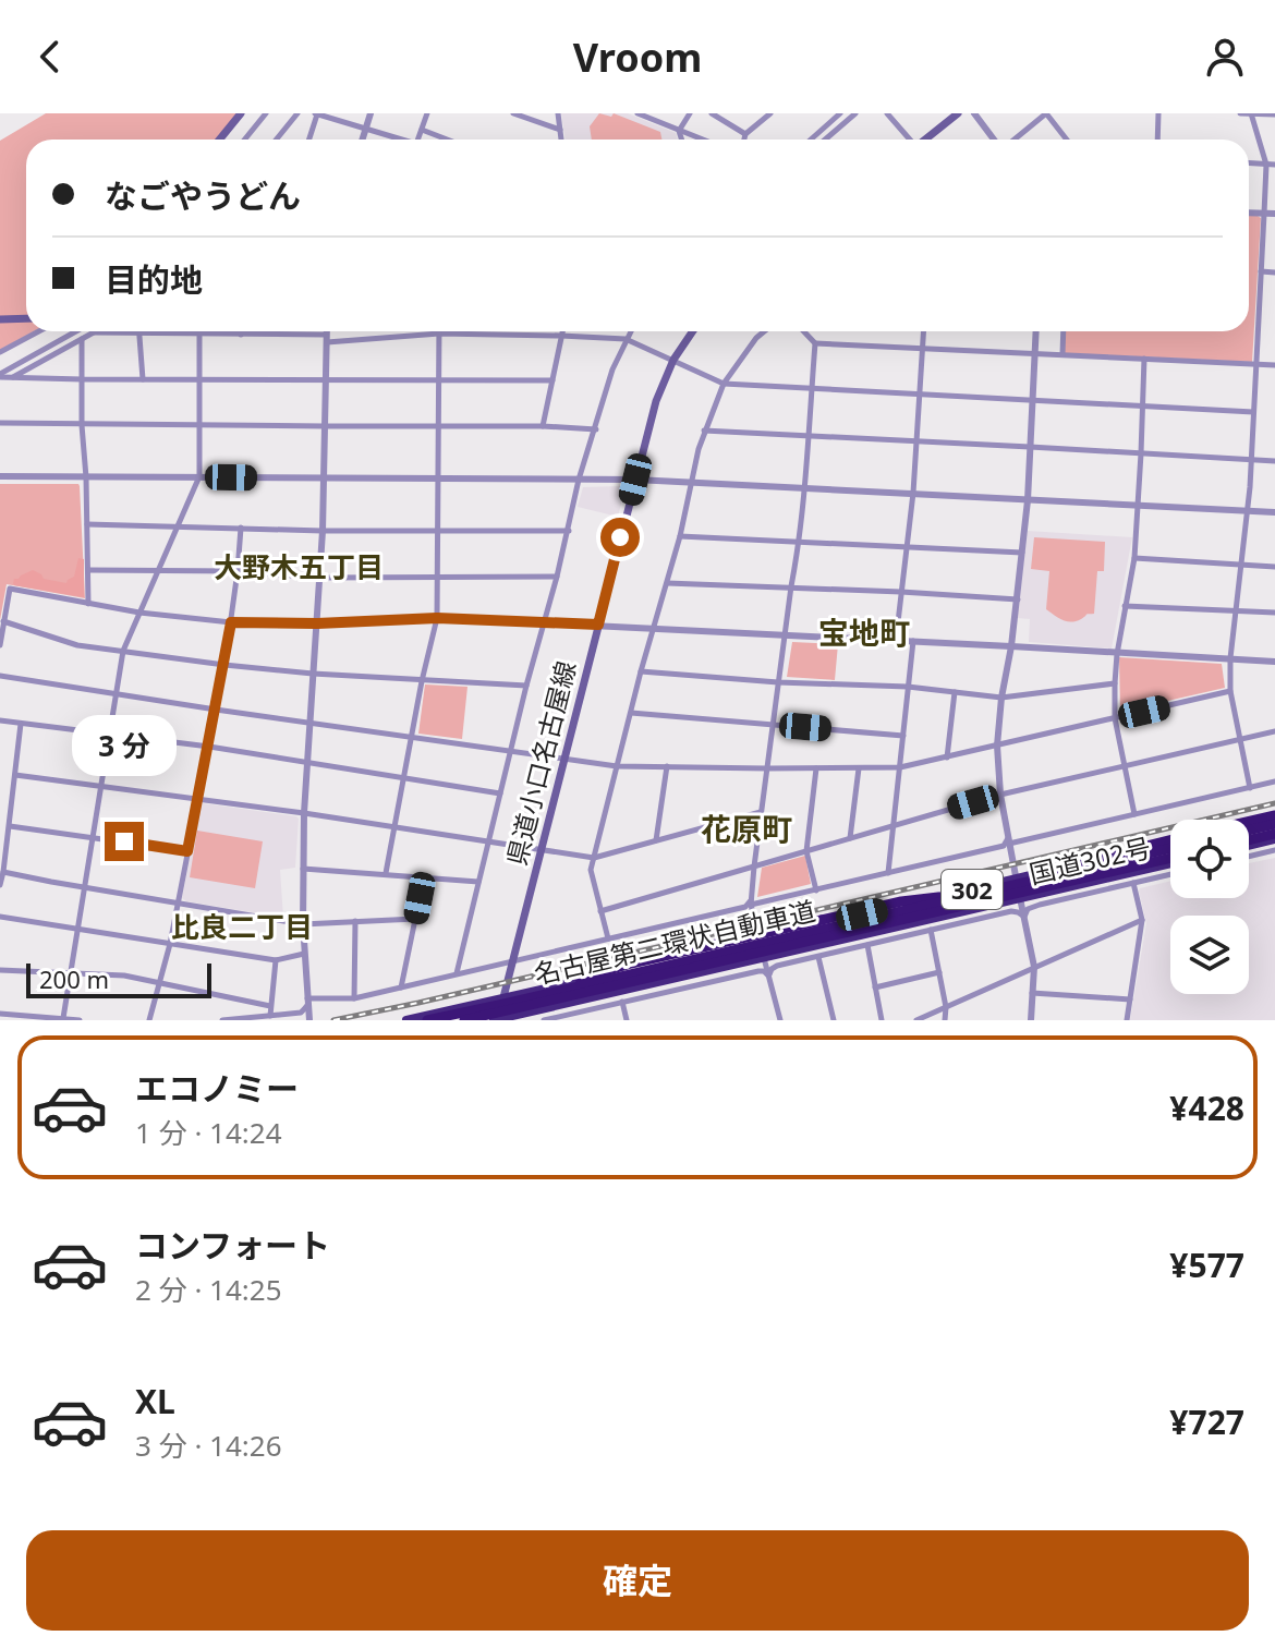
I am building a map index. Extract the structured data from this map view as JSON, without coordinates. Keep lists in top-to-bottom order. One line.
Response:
{"streets":{"highway":["国道302号","302","名古屋第二環状自動車道"],"main road":["県道小口名古屋線"]},"crossings":[["県道小口名古屋線","国道302号"]],"districts":["大野木五丁目","宝地町","花原町","比良二丁目"],"scale_bar":"200 m","page":{"header":"Vroom","banner":["なごやうどん","目的地"],"bubble":"3 分","scale":"200 m","list":[{"name":"エコノミー","note":"1 分 · 14:24","value":"¥428"},{"name":"コンフォート","note":"2 分 · 14:25","value":"¥577"},{"name":"XL","note":"3 分 · 14:26","value":"¥727"}],"buttons":"確定"}}
